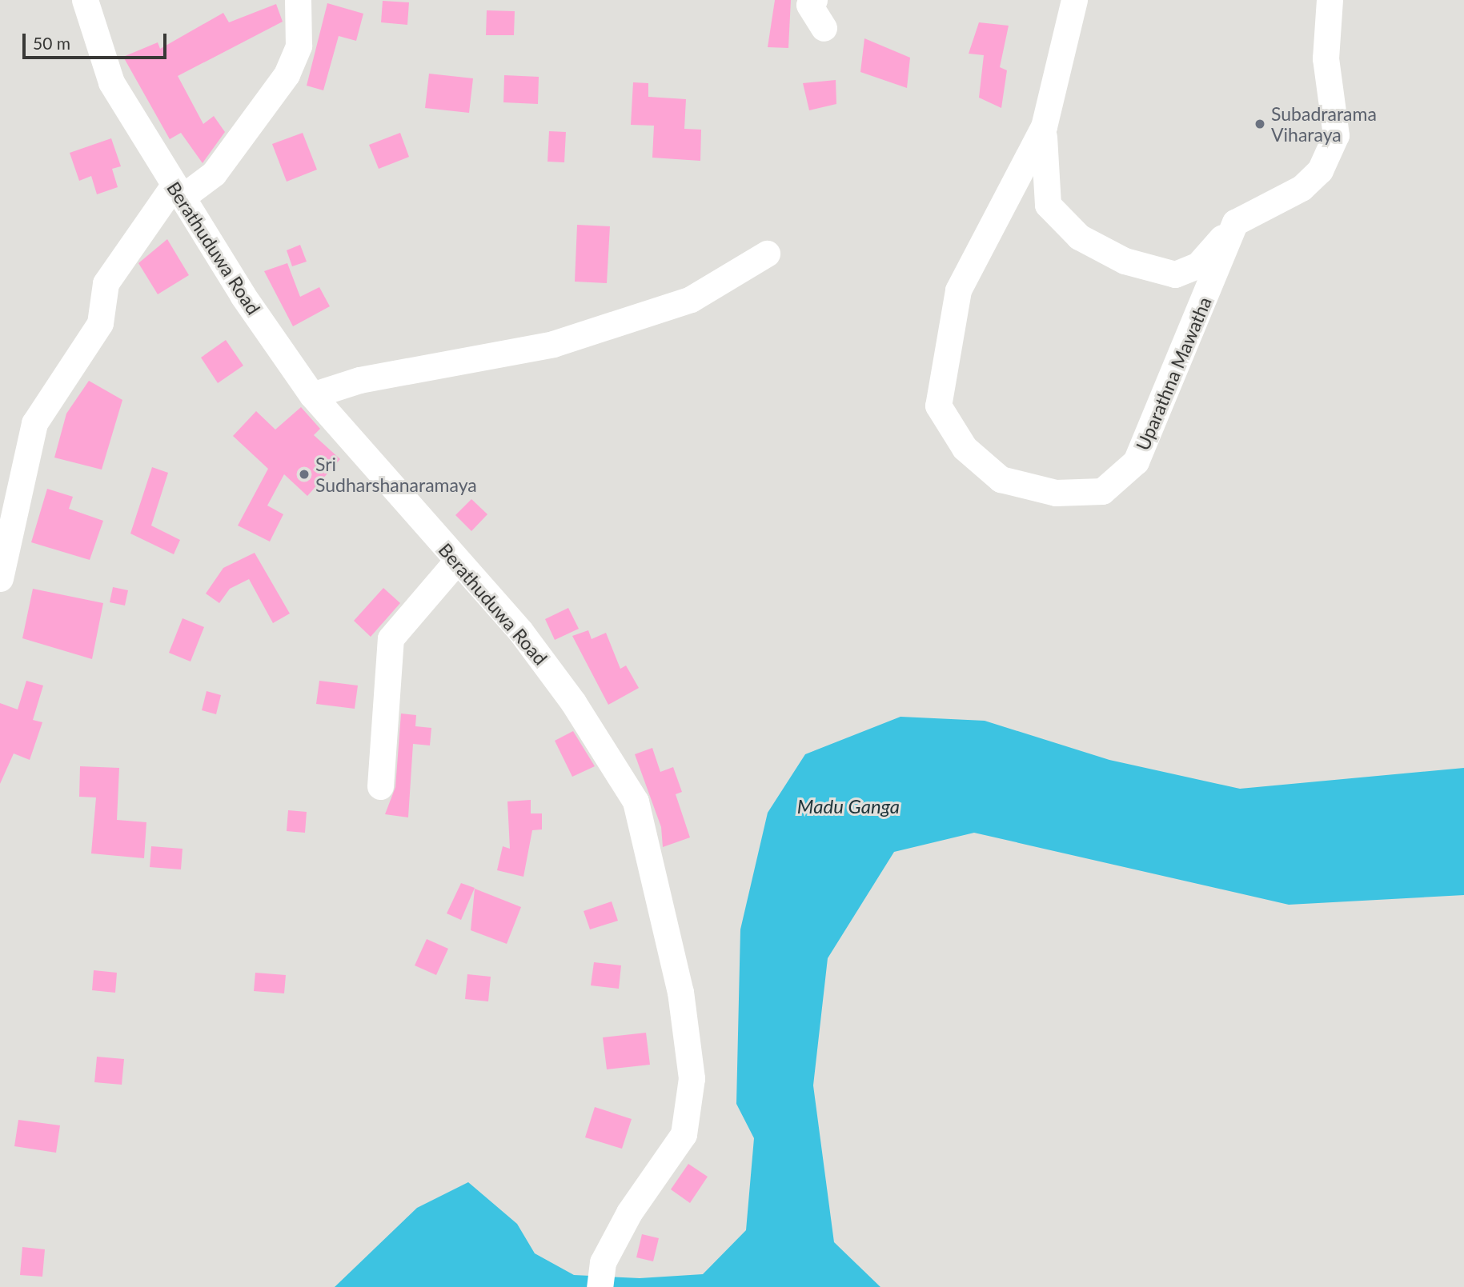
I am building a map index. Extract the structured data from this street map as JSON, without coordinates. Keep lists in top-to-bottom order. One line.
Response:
{"streets":{"street":["Berathuduwa Road","Uparathna Mawatha"]},"water":["Madu Ganga"],"places":["Subadrarama Viharaya","Sri Sudharshanaramaya"],"scale_bar":"50 m"}
